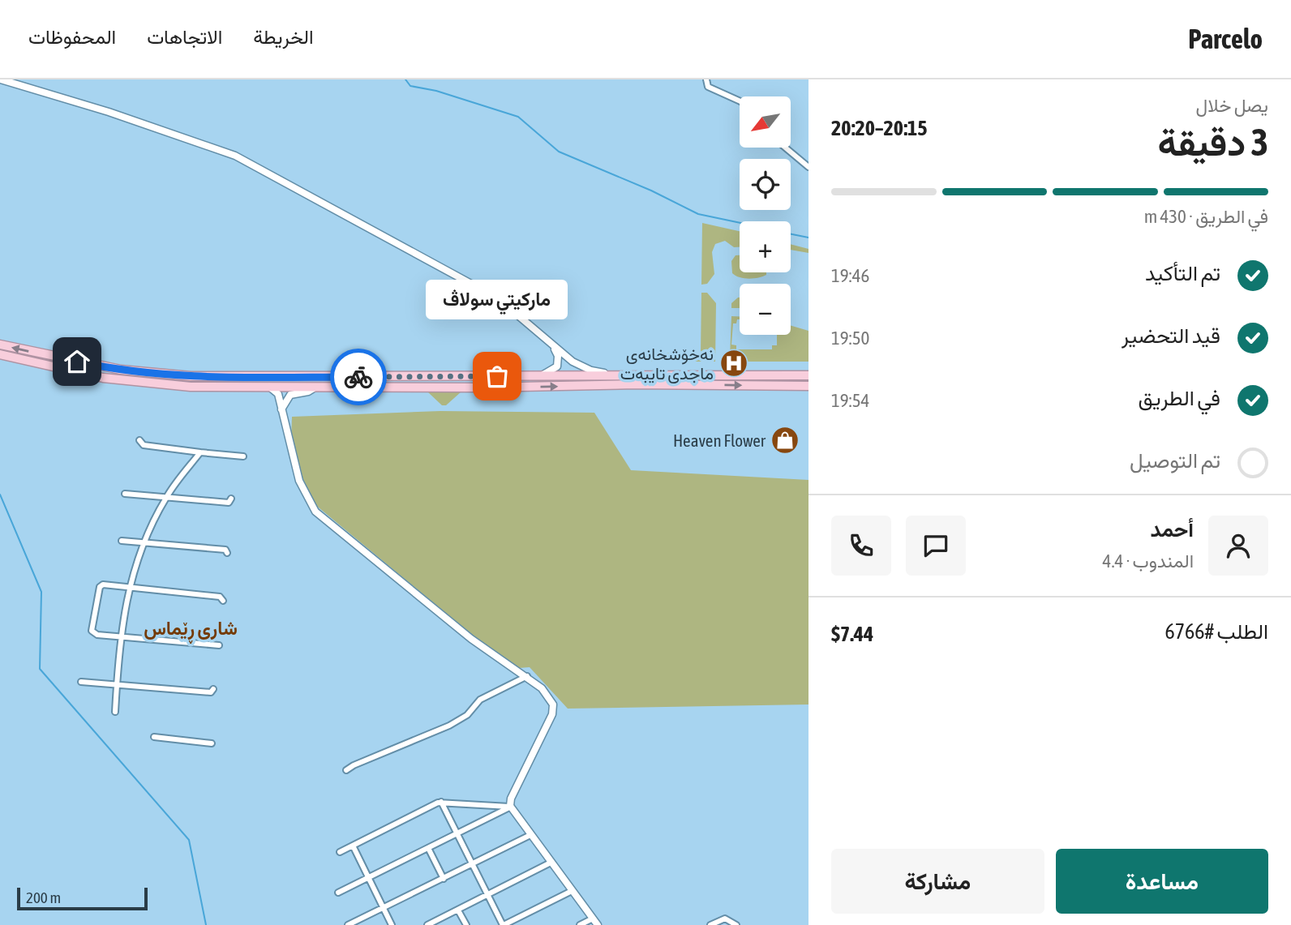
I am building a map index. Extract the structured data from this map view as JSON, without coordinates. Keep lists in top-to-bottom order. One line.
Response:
{"districts":["شاری ڕێماس"],"places":{"hospital":["نەخۆشخانەی ماجدی تایبەت"],"other":["ماركيتي سولاڤ"],"shop":["Heaven Flower"]},"scale_bar":"200 m","north":"bottom left","page":{"header":"Parcelo","nav":["الخريطة","الاتجاهات","المحفوظات"],"heading":["3 دقيقة","يصل خلال","20:15–20:20"],"panel":["أحمد","المندوب · 4.4","الطلب #6766","$7.44"],"map_buttons":["+","−"],"bar":"في الطريق · 430 m","list":[["تم التأكيد","19:46"],["قيد التحضير","19:50"],["في الطريق","19:54"],"تم التوصيل"],"bubble":"ماركيتي سولاڤ","buttons":["مساعدة","مشاركة"],"scale":"200 m"}}
